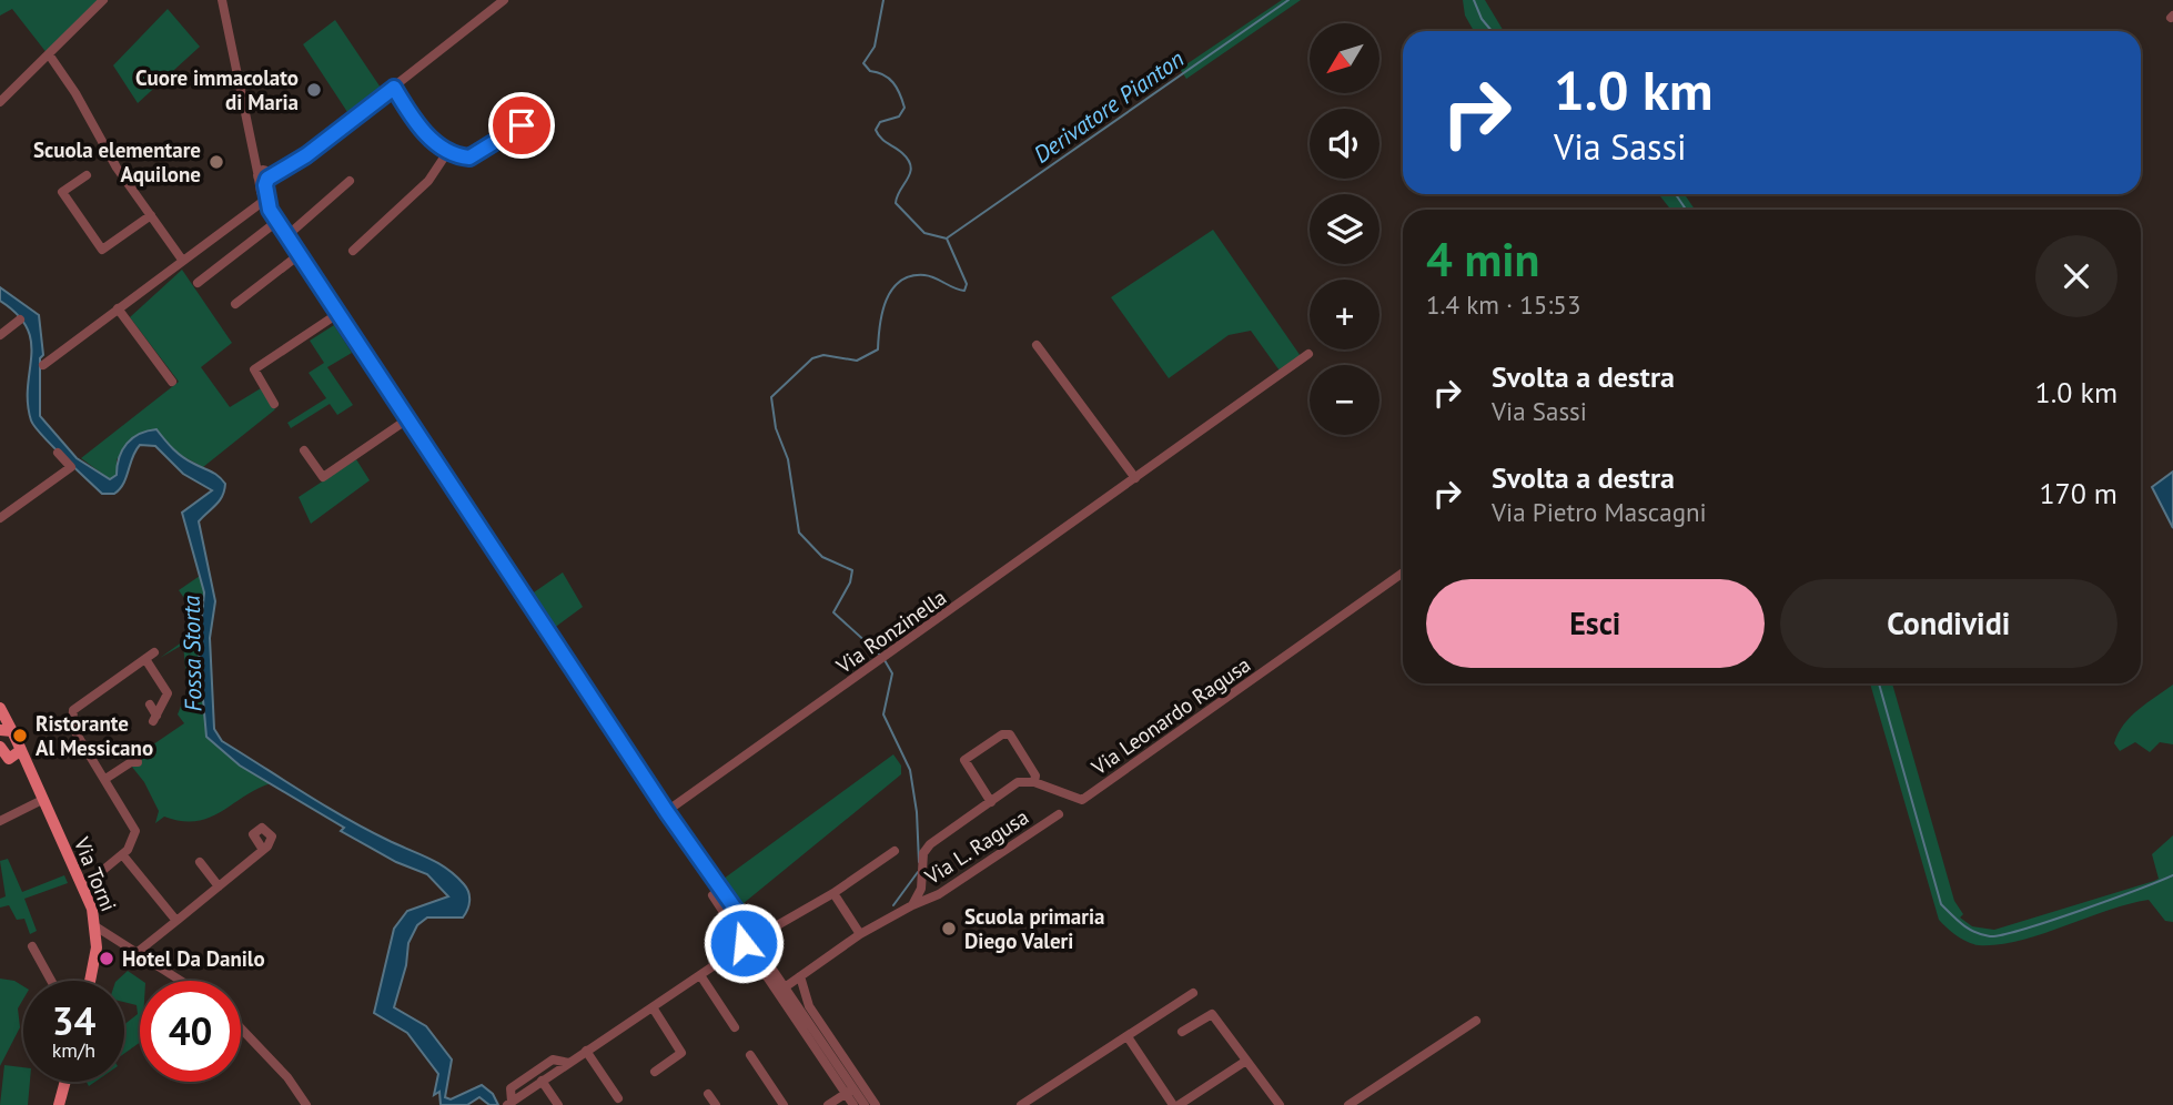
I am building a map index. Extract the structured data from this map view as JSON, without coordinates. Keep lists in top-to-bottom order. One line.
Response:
{"streets":{"main road":["Via Torni"],"street":["Via Ronzinella","Via Leonardo Ragusa","Via L. Ragusa"]},"crossings":[["Via Leonardo Ragusa","Via L. Ragusa"]],"water":["Derivatore Pianton","Fossa Storta"],"places":["Cuore immacolato di Maria","Scuola elementare Aquilone","Ristorante Al Messicano","Scuola primaria Diego Valeri","Hotel Da Danilo"],"north":"bottom left","page":{"map_buttons":["+","−"],"turn":["1.0 km","Via Sassi"],"heading":["4 min","1.4 km · 15:53"],"list":[{"name":"Svolta a destra","note":"Via Sassi","value":"1.0 km"},{"name":"Svolta a destra","note":"Via Pietro Mascagni","value":"170 m"}],"buttons":["Esci","Condividi"],"speed":"34 km/h","limit":"40"}}
